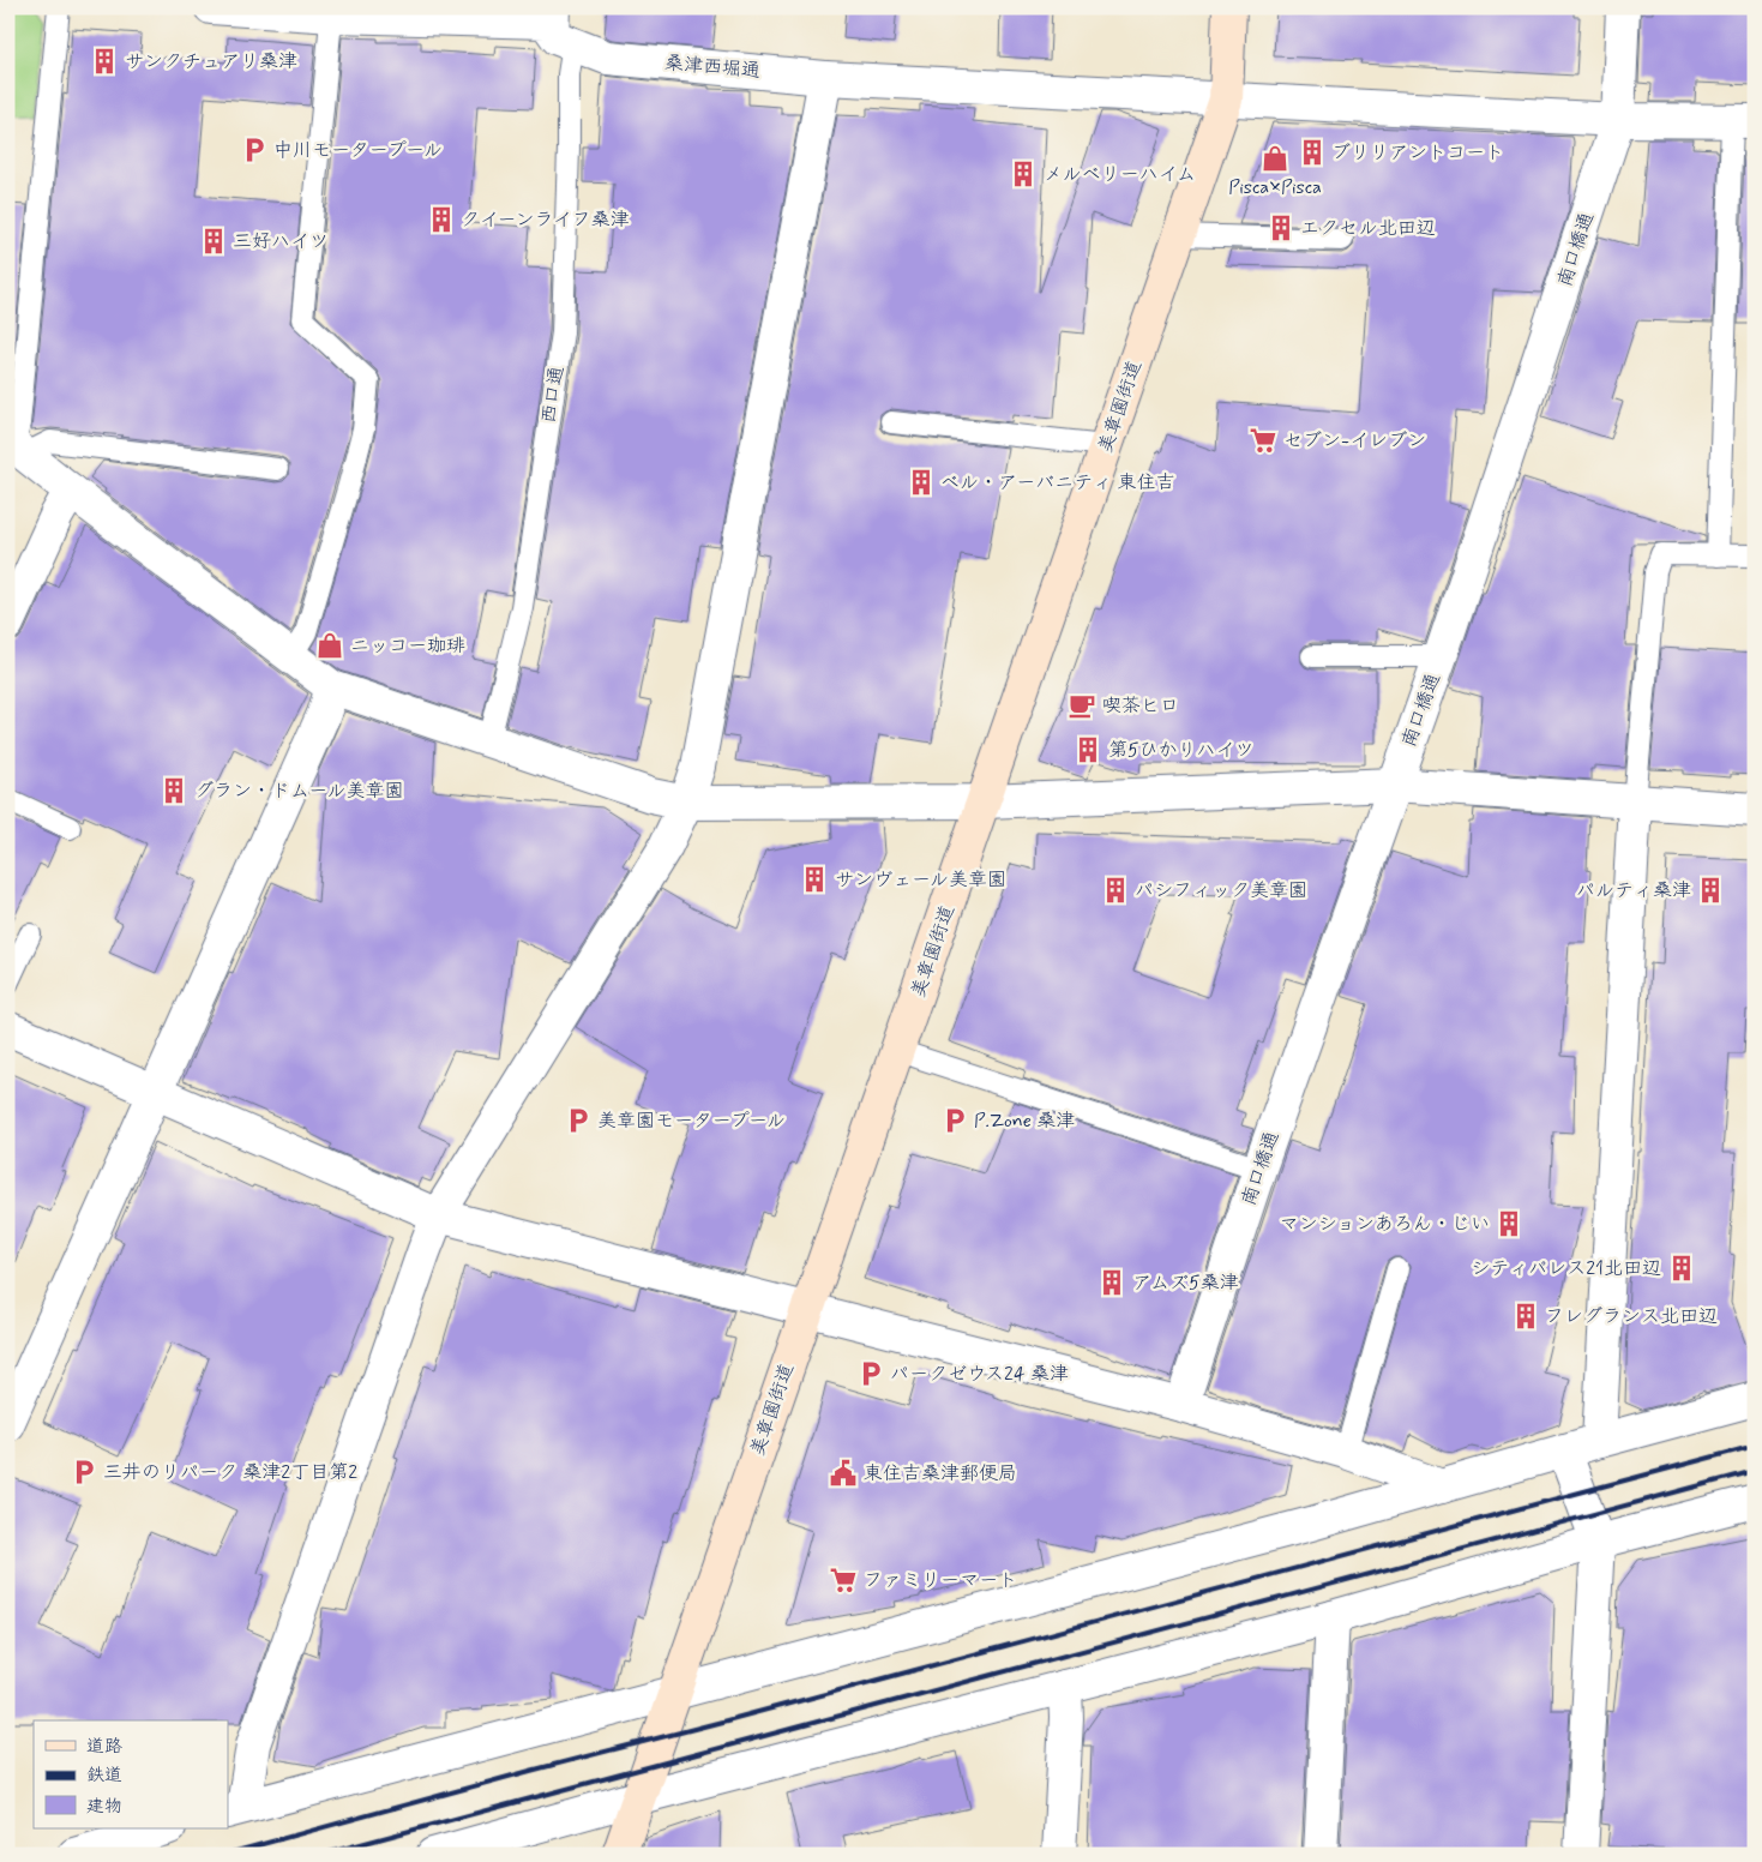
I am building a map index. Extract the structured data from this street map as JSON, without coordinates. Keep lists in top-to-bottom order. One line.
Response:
{"streets":{"street":["桑津西堀通","南口橋通","美章園街道"],"lane":["西口通"]},"crossings":[["桑津西堀通","南口橋通"],["桑津西堀通","西口通"],["桑津西堀通","美章園街道"]],"places":{"building":["サンクチュアリ桑津","ブリリアントコート","メルベリーハイム","クイーンライフ桑津","エクセル北田辺","三好ハイツ","ベル・アーバニティ 東住吉","第5ひかりハイツ","グラン・ドムール美章園","サンヴェール美章園","パシフィック美章園","パルティ桑津","マンションあろん・じい","シティパレス21北田辺","アムズ5桑津","フレグランス北田辺"],"parking":["中川モータープール","美章園モータープール","P.Zone 桑津","パークゼウス24 桑津","三井のリパーク 桑津2丁目第2"],"shop":["Pisca×Pisca","ニッコー珈琲"],"supermarket":["セブン-イレブン","ファミリーマート"],"cafe":["喫茶ヒロ"],"public building":["東住吉桑津郵便局"]},"legend":["道路","鉄道","建物"]}
